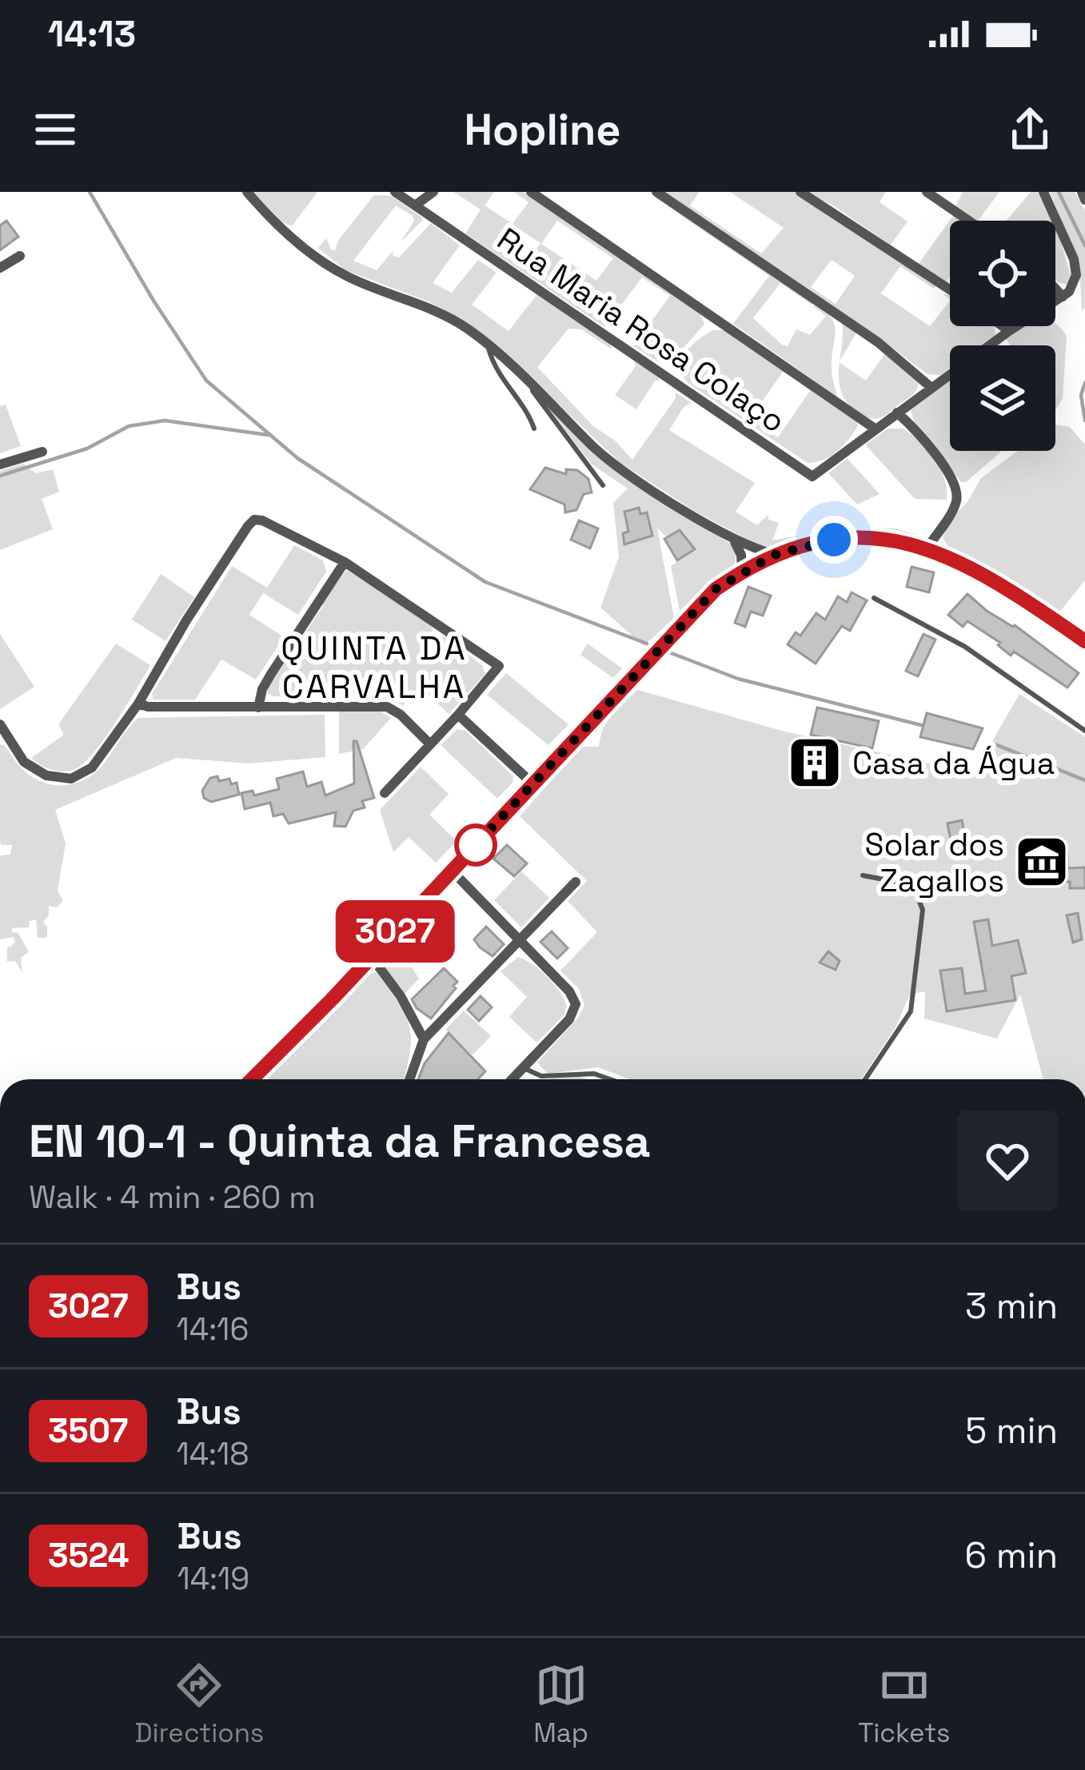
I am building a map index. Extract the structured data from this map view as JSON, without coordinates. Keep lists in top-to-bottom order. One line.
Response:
{"streets":{"street":["Rua Maria Rosa Colaço"]},"districts":["QUINTA DA CARVALHA"],"places":{"building":["Casa da Água"],"museum":["Solar dos Zagallos"]},"lines":["bus line 3027"],"page":{"status":"14:13","header":"Hopline","on_map":"3027","heading":["EN 10-1 - Quinta da Francesa","Walk · 4 min · 260 m"],"list":[{"mark":"3027","name":"Bus","note":"14:16","value":"3 min"},{"mark":"3507","name":"Bus","note":"14:18","value":"5 min"},{"mark":"3524","name":"Bus","note":"14:19","value":"6 min"}],"tabs":["Directions","Map","Tickets"]}}
